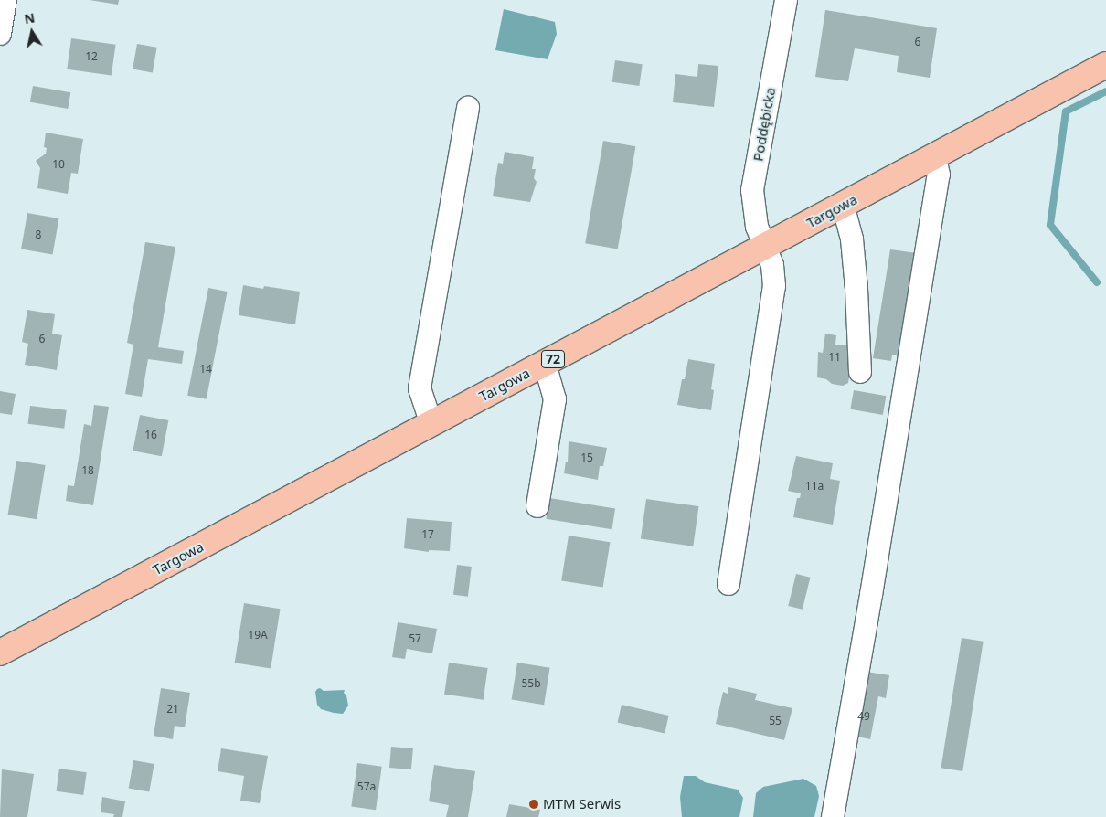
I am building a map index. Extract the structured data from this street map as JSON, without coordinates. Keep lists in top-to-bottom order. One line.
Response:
{"streets":{"main road":["Targowa","72"],"street":["Poddębicka"]},"crossings":[["Poddębicka","Targowa"]],"places":["MTM Serwis"],"house_numbers":["6","12","10","8","6","11","14","16","15","18","11a","17","19A","57","55b","21","49","55","57a"],"north":"top"}
